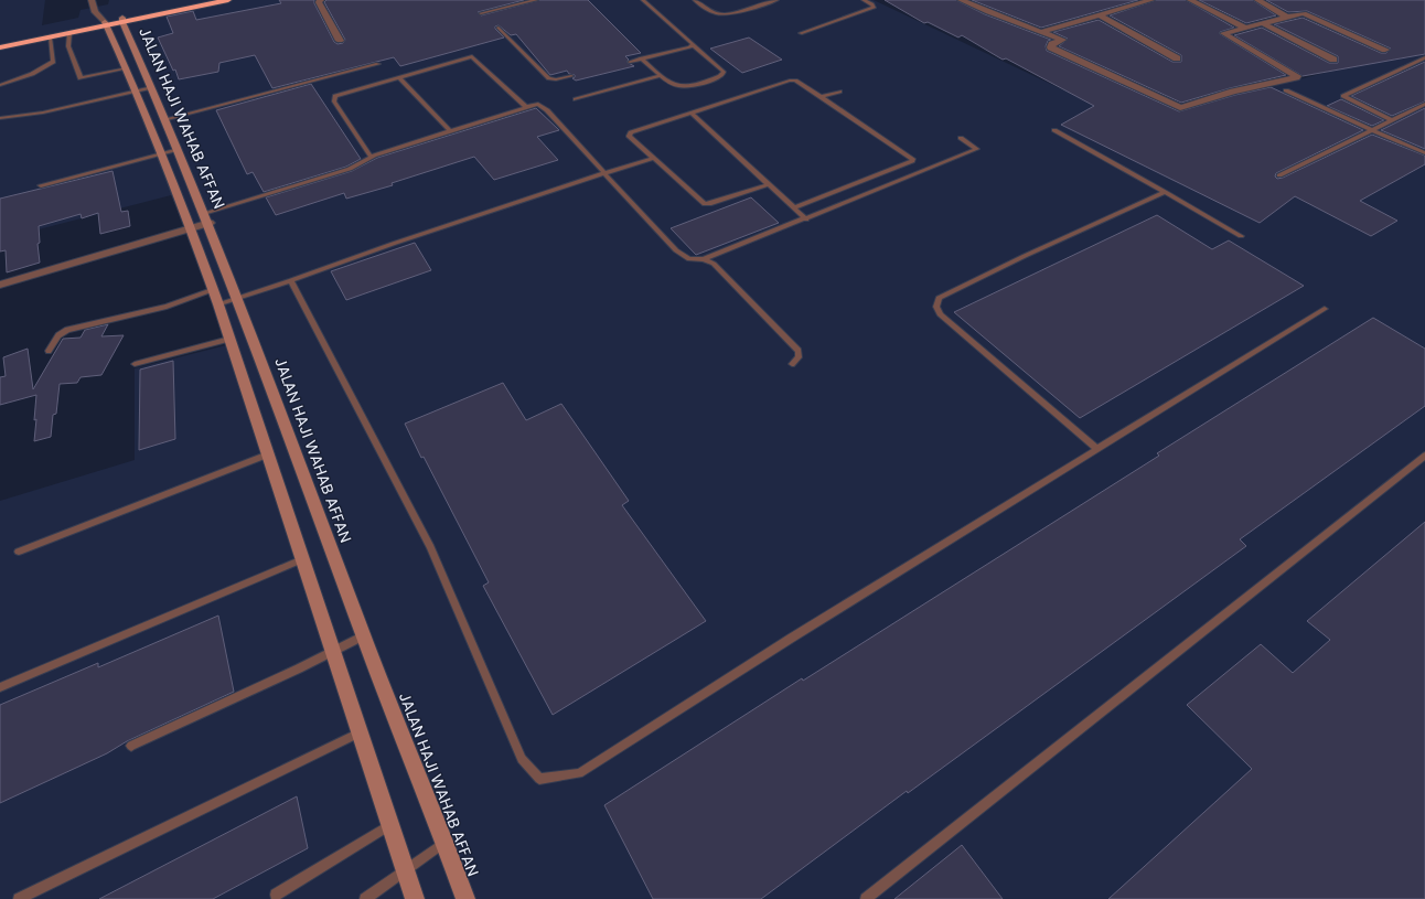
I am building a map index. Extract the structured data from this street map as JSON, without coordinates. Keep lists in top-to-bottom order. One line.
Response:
{"streets":{"street":["JALAN HAJI WAHAB AFFAN"]}}
